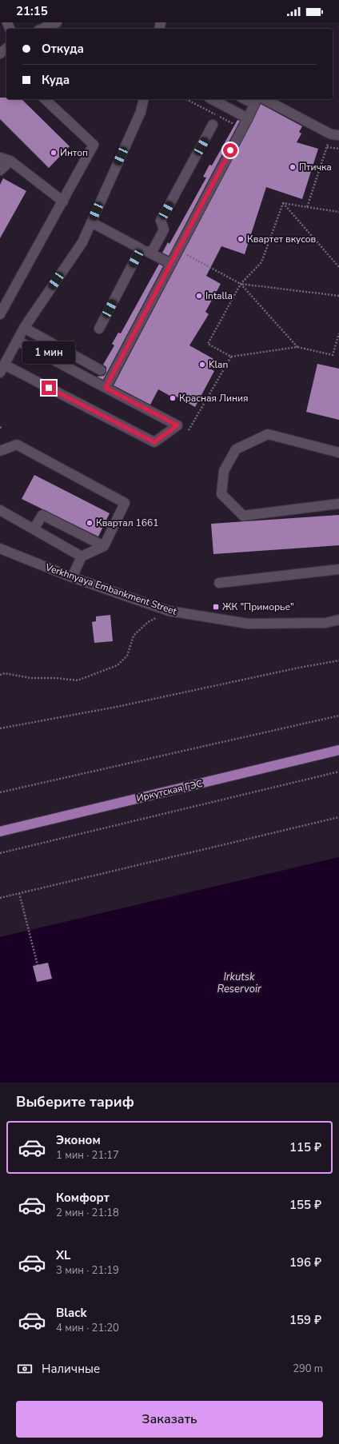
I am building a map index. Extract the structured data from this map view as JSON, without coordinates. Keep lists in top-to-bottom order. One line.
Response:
{"streets":{"main road":["Иркутская ГЭС"],"street":["Verkhnyaya Embankment Street"]},"water":["Irkutsk Reservoir"],"places":{"other":["Интоп","Птичка","Квартет вкусов","Intalla","Klan","Красная Линия","Квартал 1661"],"transit":["ЖК \"Приморье\""]},"page":{"status":"21:15","banner":["Откуда","Куда"],"bubble":"1 мин","heading":"Выберите тариф","list":[{"name":"Эконом","note":"1 мин · 21:17","value":"115 ₽"},{"name":"Комфорт","note":"2 мин · 21:18","value":"155 ₽"},{"name":"XL","note":"3 мин · 21:19","value":"196 ₽"},{"name":"Black","note":"4 мин · 21:20","value":"159 ₽"}],"pay":["Наличные","290 m"],"buttons":"Заказать"}}
